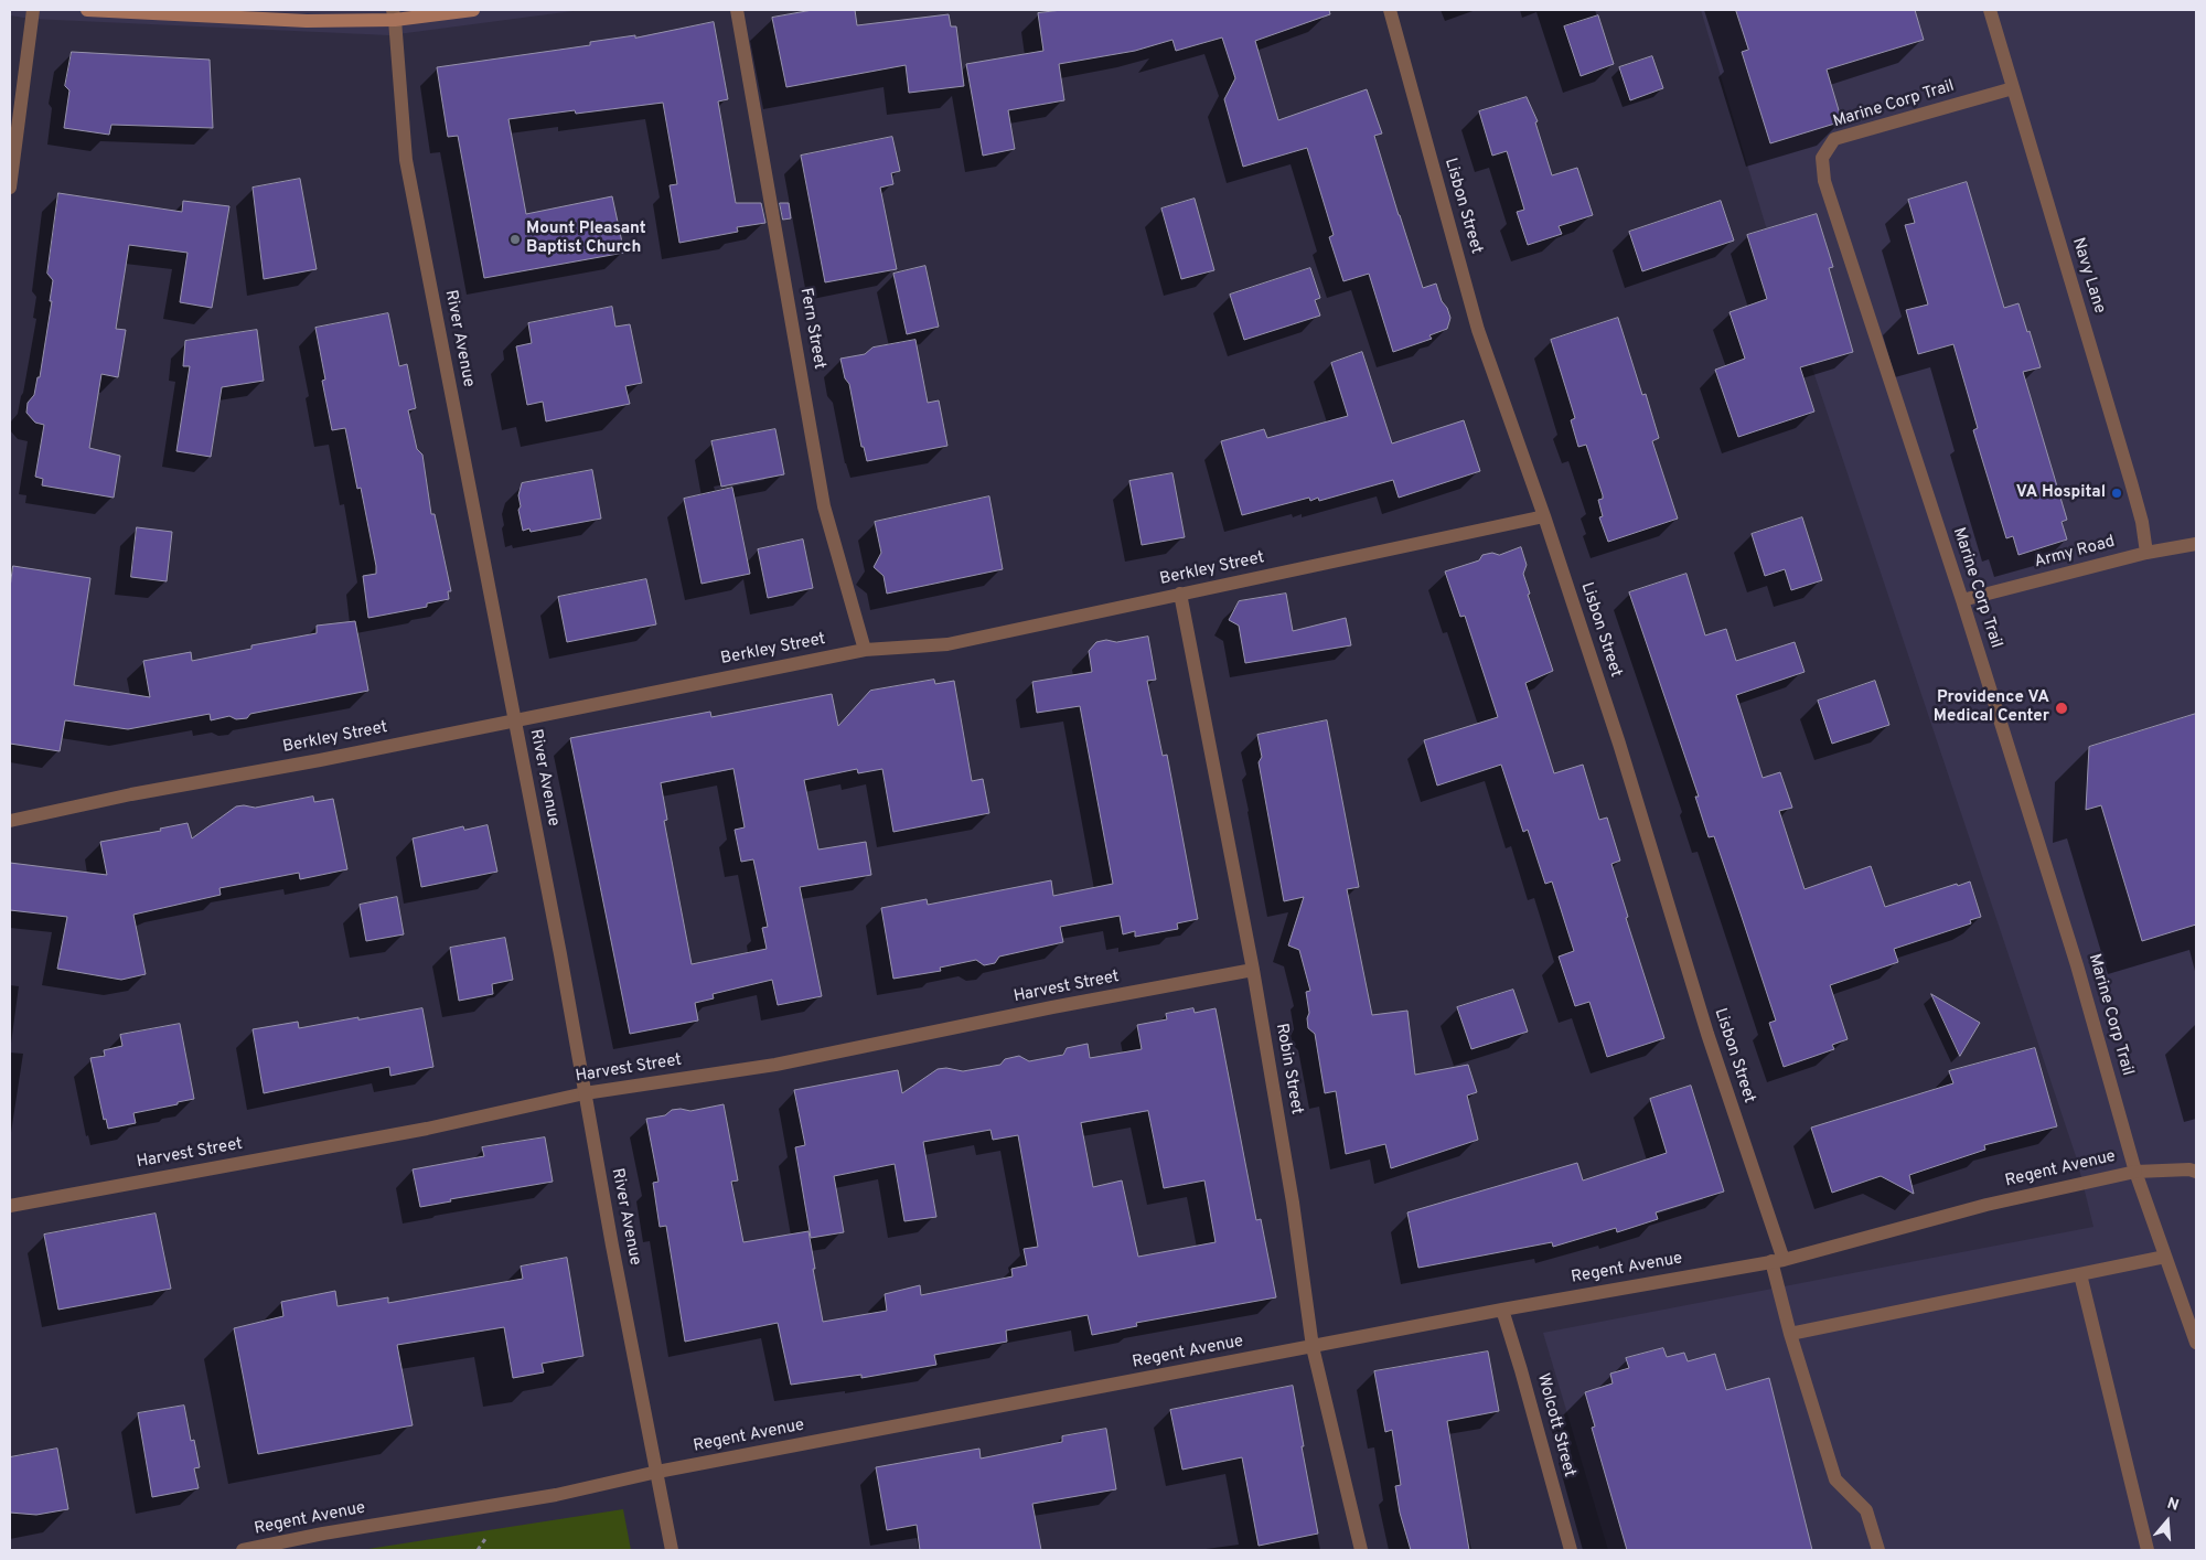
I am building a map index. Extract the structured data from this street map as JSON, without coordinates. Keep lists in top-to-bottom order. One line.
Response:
{"streets":{"street":["Marine Corp Trail","Lisbon Street","Navy Lane","Fern Street","River Avenue","Army Road","Berkley Street","Harvest Street","Robin Street","Regent Avenue","Wolcott Street"]},"crossings":[["Marine Corp Trail","Navy Lane"],["Marine Corp Trail","Army Road"],["Marine Corp Trail","Regent Avenue"],["Lisbon Street","Berkley Street"],["Lisbon Street","Regent Avenue"],["Navy Lane","Army Road"],["Fern Street","Berkley Street"],["River Avenue","Berkley Street"],["River Avenue","Harvest Street"],["River Avenue","Regent Avenue"],["Berkley Street","Robin Street"],["Harvest Street","Robin Street"],["Robin Street","Regent Avenue"],["Regent Avenue","Wolcott Street"]],"places":["Mount Pleasant Baptist Church","VA Hospital","Providence VA Medical Center"],"north":"top"}
